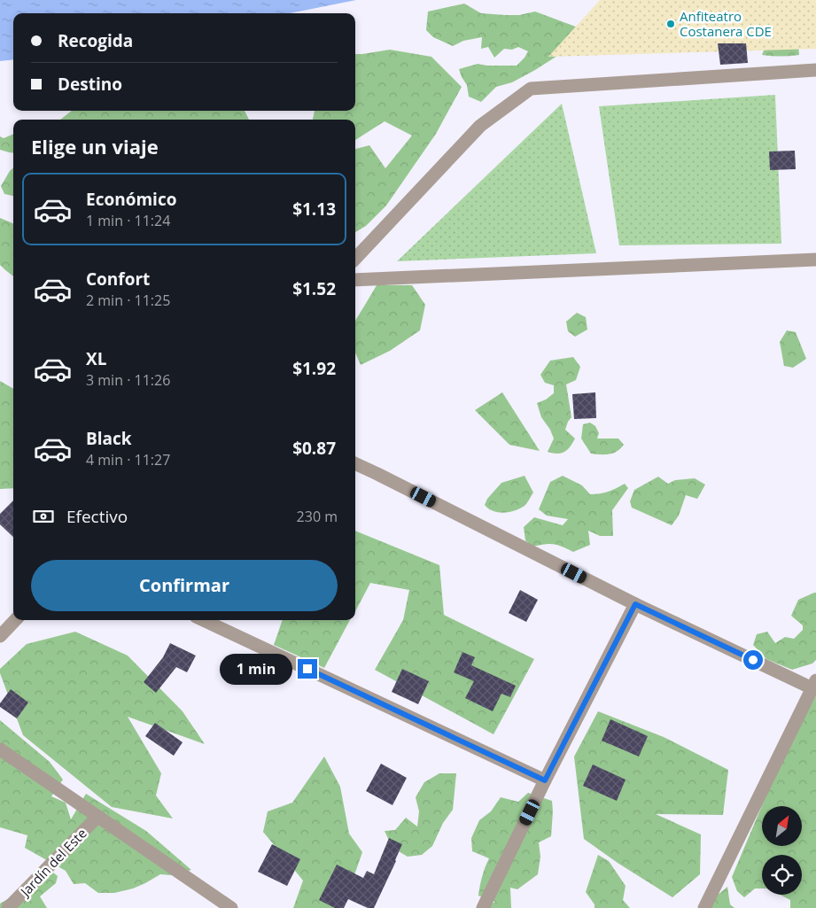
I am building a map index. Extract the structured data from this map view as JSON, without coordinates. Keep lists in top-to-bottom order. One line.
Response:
{"streets":{"street":["Jardín del Este"]},"places":["Anfiteatro Costanera CDE"],"north":"top right","page":{"banner":["Recogida","Destino"],"heading":"Elige un viaje","list":[{"name":"Económico","note":"1 min · 11:24","value":"$1.13"},{"name":"Confort","note":"2 min · 11:25","value":"$1.52"},{"name":"XL","note":"3 min · 11:26","value":"$1.92"},{"name":"Black","note":"4 min · 11:27","value":"$0.87"}],"pay":["Efectivo","230 m"],"buttons":"Confirmar","bubble":"1 min"}}
